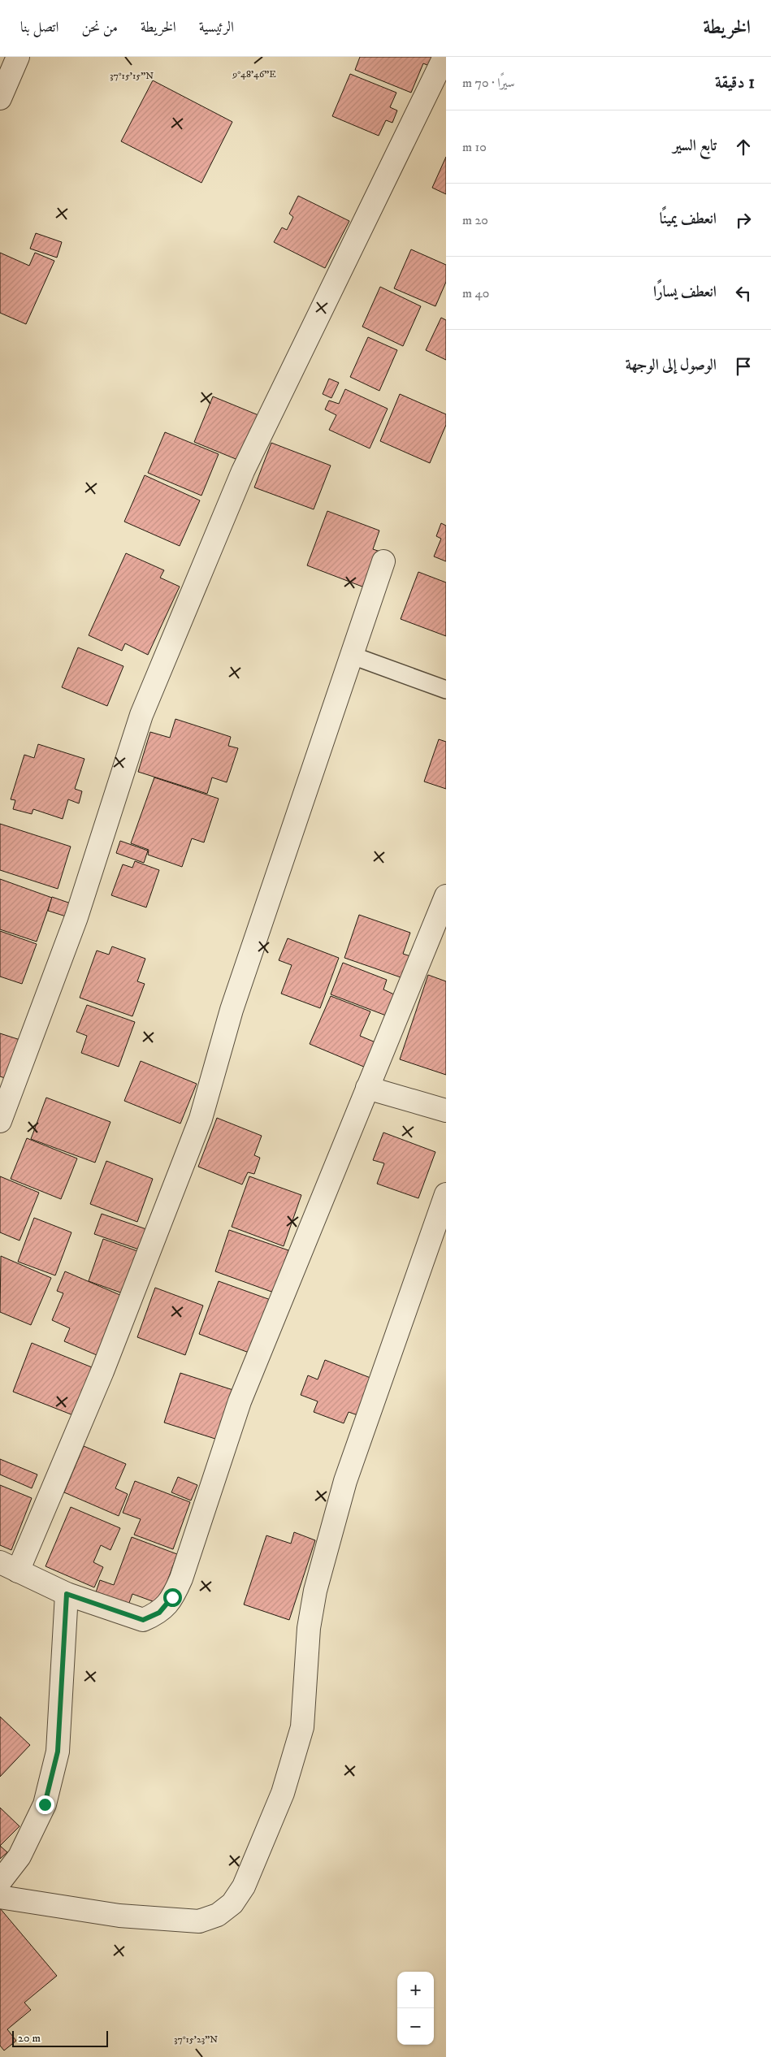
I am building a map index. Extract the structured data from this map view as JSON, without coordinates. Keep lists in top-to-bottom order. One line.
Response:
{"scale_bar":"20 m","page":{"header":"الخريطة","nav":["الرئيسية","الخريطة","من نحن","اتصل بنا"],"heading":["1 دقيقة","سيرًا · 70 m"],"list":[["تابع السير","10 m"],["انعطف يمينًا","20 m"],["انعطف يسارًا","40 m"],"الوصول إلى الوجهة"],"map_buttons":["+","−"],"scale":"20 m"},"coordinates":["9°48'46\"E","37°15'15\"N","37°15'23\"N"]}
